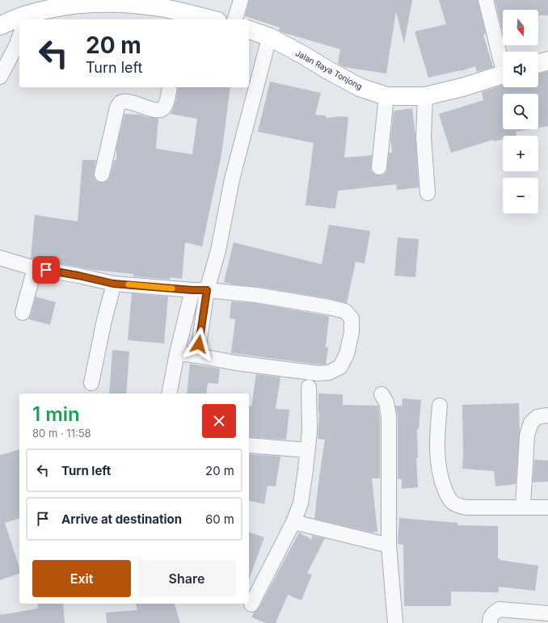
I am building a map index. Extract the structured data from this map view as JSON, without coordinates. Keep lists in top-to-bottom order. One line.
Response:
{"streets":{"main road":["Jalan Raya Tonjong"]},"north":"bottom","page":{"map_buttons":["+","−"],"turn":["20 m","Turn left"],"heading":["1 min","80 m · 11:58"],"list":[{"name":"Turn left","value":"20 m"},{"name":"Arrive at destination","value":"60 m"}],"buttons":["Exit","Share"]}}
